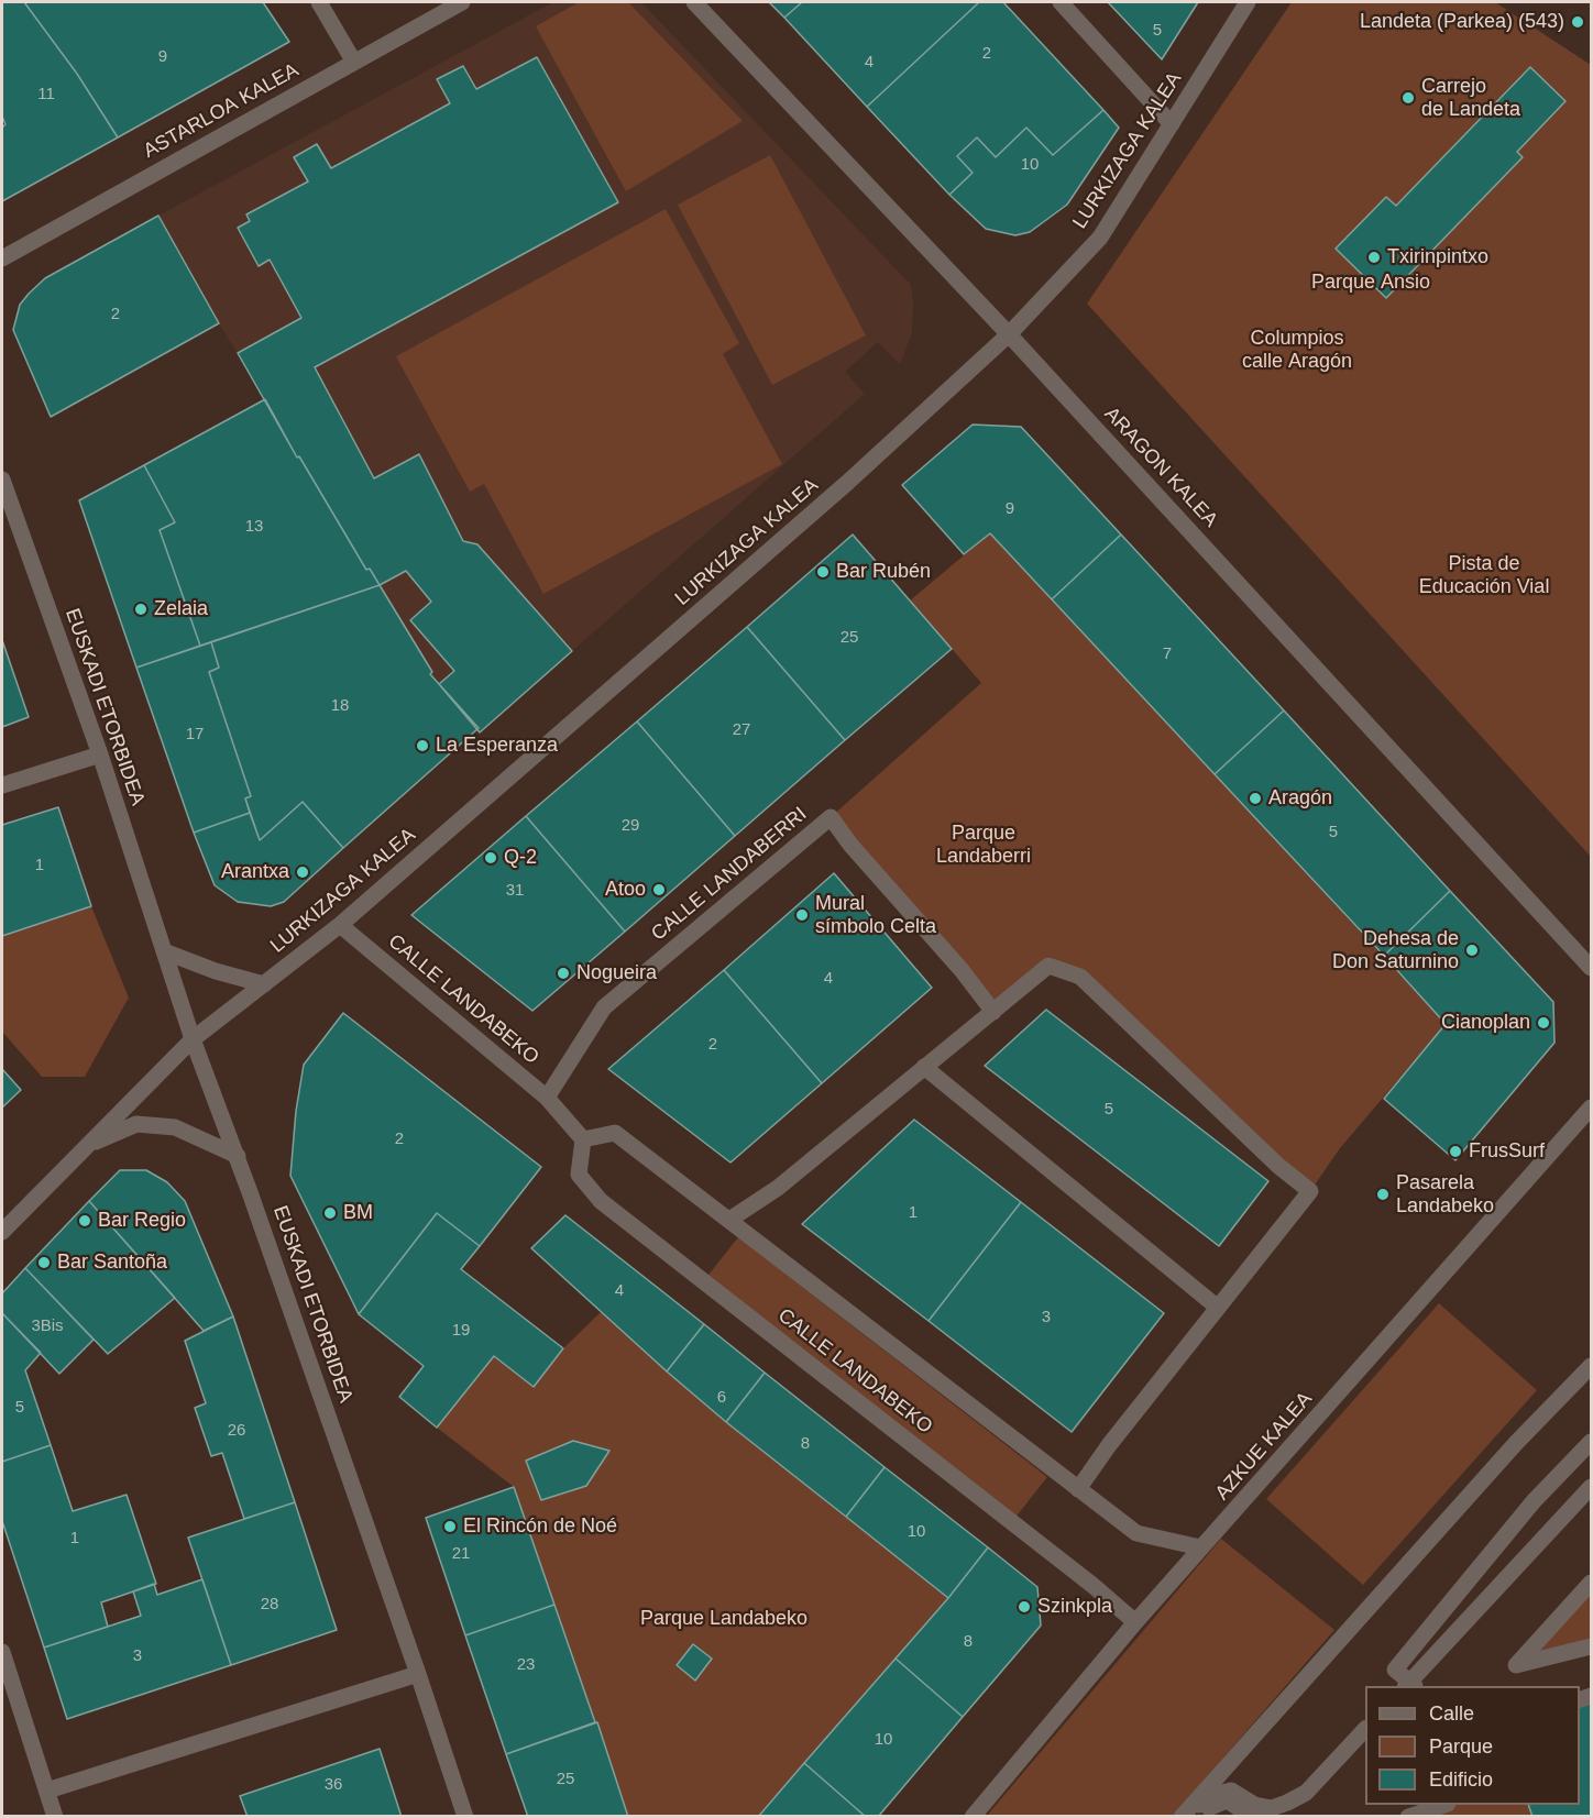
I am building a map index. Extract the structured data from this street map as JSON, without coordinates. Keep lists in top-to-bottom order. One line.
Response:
{"streets":{"street":["ASTARLOA KALEA","LURKIZAGA KALEA","ARAGON KALEA","EUSKADI ETORBIDEA","CALLE LANDABERRI","CALLE LANDABEKO","AZKUE KALEA"]},"crossings":[["LURKIZAGA KALEA","ARAGON KALEA"],["LURKIZAGA KALEA","EUSKADI ETORBIDEA"],["LURKIZAGA KALEA","CALLE LANDABEKO"],["CALLE LANDABERRI","CALLE LANDABEKO"],["CALLE LANDABEKO","AZKUE KALEA"]],"parks":["Parque Ansio","Columpios calle Aragón","Pista de Educación Vial","Parque Landaberri","Parque Landabeko"],"places":["Landeta (Parkea) (543)","Carrejo de Landeta","Txirinpintxo","Bar Rubén","Zelaia","La Esperanza","Aragón","Q-2","Arantxa","Atoo","Mural símbolo Celta","Dehesa de Don Saturnino","Nogueira","Cianoplan","FrusSurf","Pasarela Landabeko","BM","Bar Regio","Bar Santoña","El Rincón de Noé","Szinkpla"],"house_numbers":["5","2","9","4","11","10","2","9","13","25","7","18","27","17","29","5","1","31","4","2","5","2","1","4","3","3Bis","19","6","5","26","8","10","1","21","28","8","3","23","10","25","36"],"legend":["Calle","Parque","Edificio"]}
